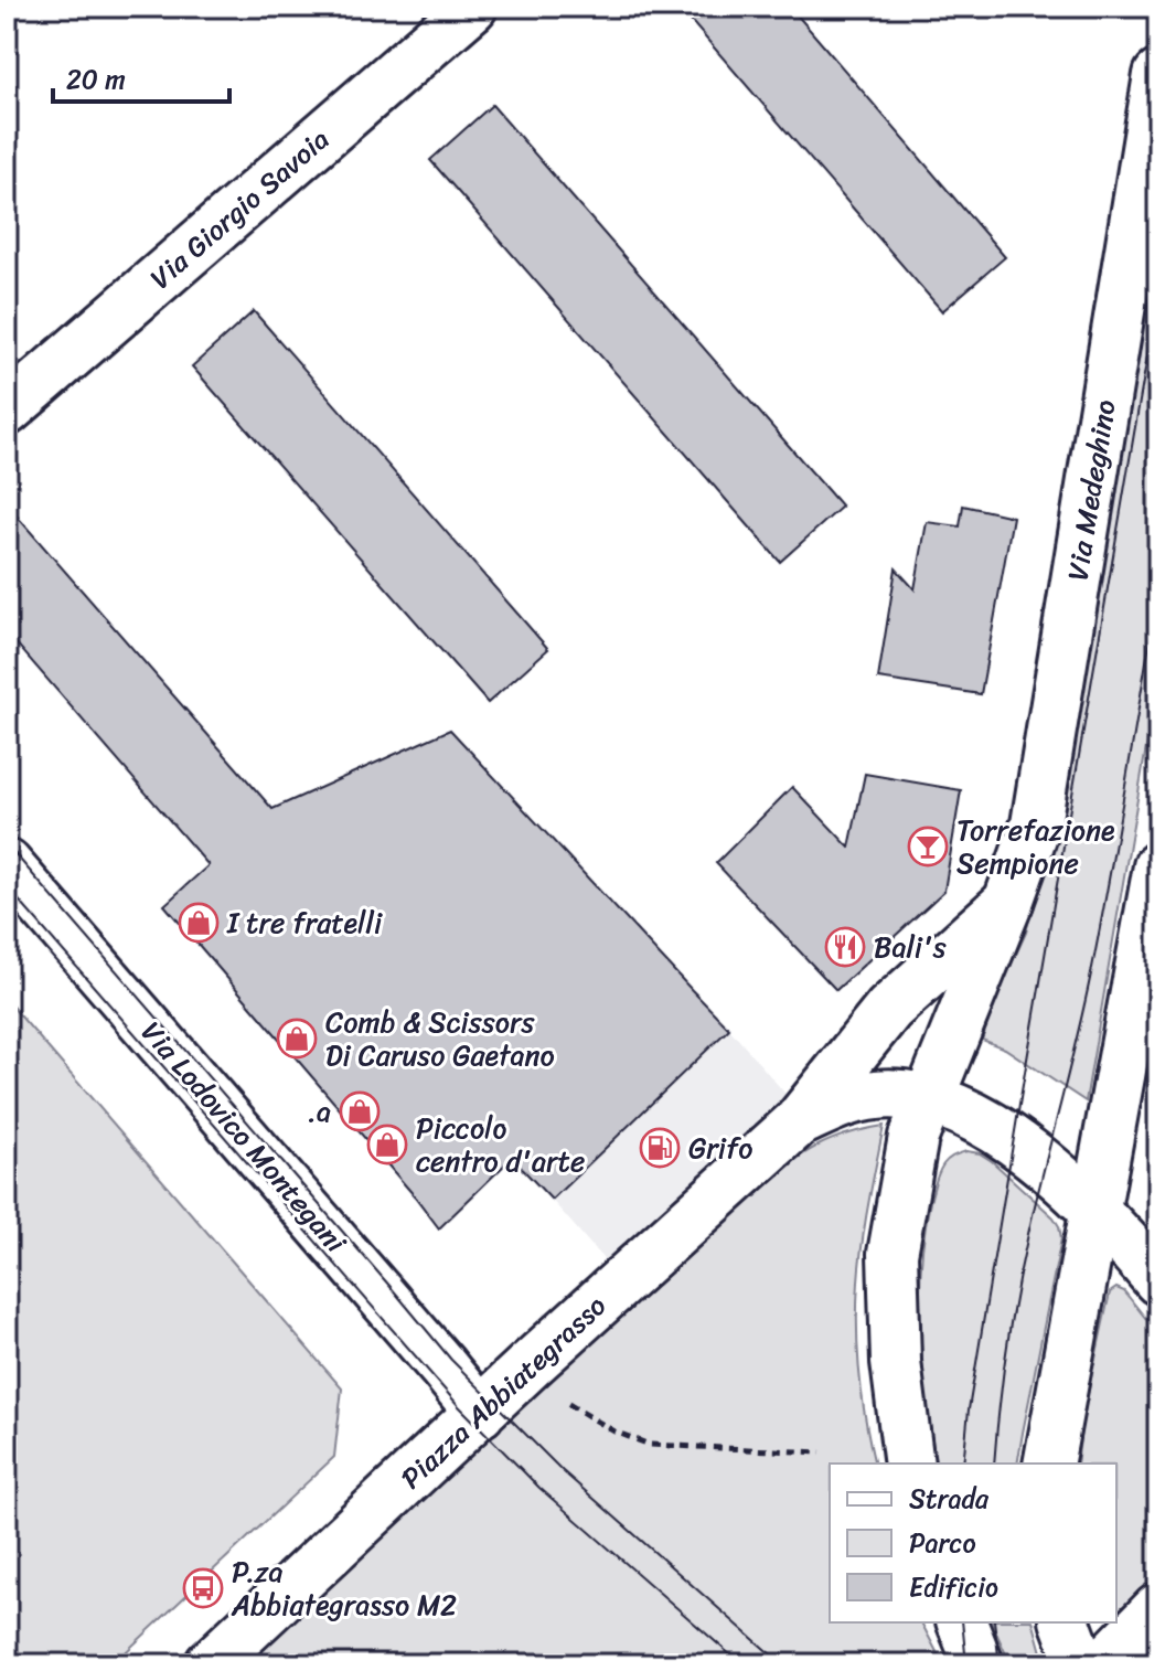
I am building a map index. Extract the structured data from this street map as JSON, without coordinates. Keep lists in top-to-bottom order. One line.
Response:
{"streets":{"street":["Via Giorgio Savoia","Via Medeghino","Via Lodovico Montegani","Piazza Abbiategrasso"]},"crossings":[["Via Medeghino","Piazza Abbiategrasso"],["Via Lodovico Montegani","Piazza Abbiategrasso"]],"places":{"bar":["Torrefazione Sempione"],"shop":["I tre fratelli","Comb & Scissors Di Caruso Gaetano",".a","Piccolo centro d'arte"],"restaurant":["Bali's"],"fuel station":["Grifo"],"bus stop":["P.za Abbiategrasso M2"]},"legend":["Strada","Parco","Edificio"],"scale_bar":"20 m"}
